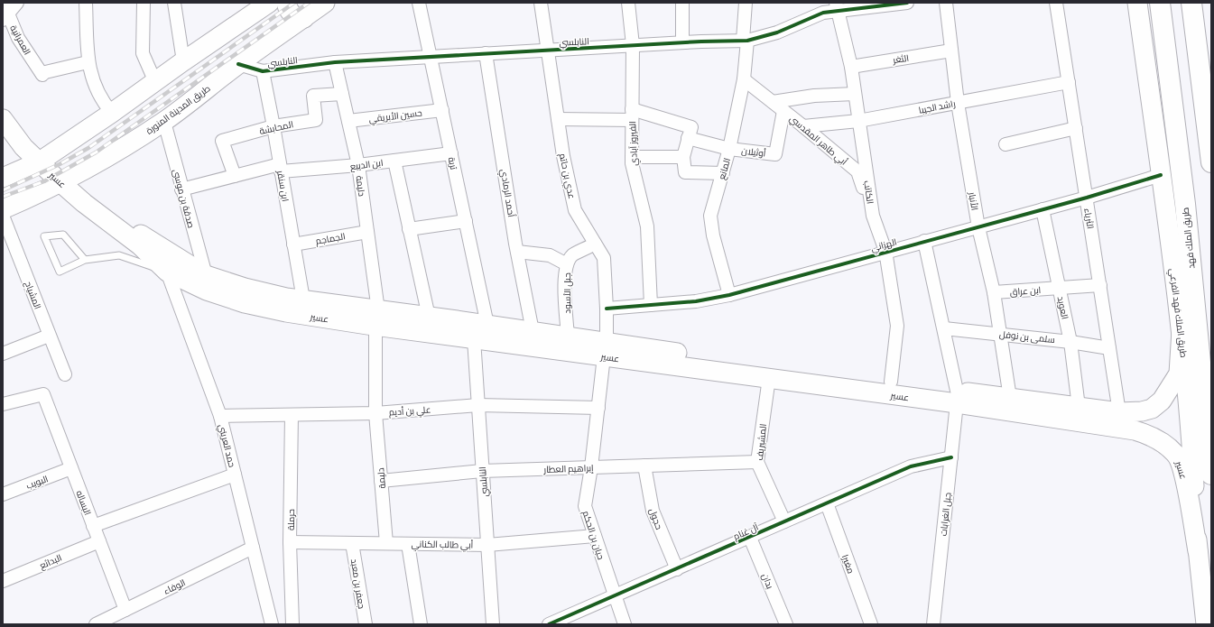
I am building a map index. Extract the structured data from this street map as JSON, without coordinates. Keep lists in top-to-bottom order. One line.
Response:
{"streets":{"highway":["طريق الملك فهد"],"main road":["طريق المدينة المنورة","عسير","طريق الملك فهد الفرعي"],"street":["العمرانية","النابلسي","الثغر","راشد الجيبا","حسين الأبريقي","المحابشة","أبي طاهر المقدسي","الفيروز آبادي","أوثيلان","تربة","ابن الديبع","المانع","عدي بن حاتم","ابن سنقر","دليمة","الكاتب","أحمد الرمادي","صدقة بن موسى","الأنبار","الثرياء","الجماجم","الهزاني","ابن عراق","جبل الأسود","المشياح","العويد","سلمى بن نوفل","علي بن أديم","المشيريف","حمد العريني","إبراهيم العطار","البويب","البساله","جبل الغرابات","حجول","حرملة","آل غنام","حبان بن الحكم","أبي طالب الكناني","البدائع","مغيرا","بدان","جعفر بن معبد","الوفاء"]},"crossings":[["النابلسي","طريق المدينة المنورة"],["النابلسي","الفيروز آبادي"],["النابلسي","تربة"],["النابلسي","المانع"],["النابلسي","عدي بن حاتم"],["النابلسي","عسير"],["النابلسي","ابن سنقر"],["النابلسي","دليمة"],["النابلسي","الكاتب"],["النابلسي","أحمد الرمادي"],["النابلسي","علي بن أديم"],["النابلسي","إبراهيم العطار"],["النابلسي","أبي طالب الكناني"],["الثغر","الكاتب"],["الثغر","الأنبار"],["راشد الجيبا","أبي طاهر المقدسي"],["راشد الجيبا","الكاتب"],["راشد الجيبا","الأنبار"],["راشد الجيبا","الثرياء"],["طريق المدينة المنورة","عسير"],["طريق المدينة المنورة","صدقة بن موسى"],["حسين الأبريقي","تربة"],["حسين الأبريقي","دليمة"],["المحابشة","ابن الديبع"],["المحابشة","ابن سنقر"],["المحابشة","دليمة"],["أبي طاهر المقدسي","أوثيلان"],["أبي طاهر المقدسي","المانع"],["أبي طاهر المقدسي","الكاتب"],["الفيروز آبادي","الهزاني"],["أوثيلان","المانع"],["تربة","ابن الديبع"],["تربة","عسير"],["ابن الديبع","ابن سنقر"],["ابن الديبع","دليمة"],["ابن الديبع","صدقة بن موسى"],["المانع","الهزاني"],["عدي بن حاتم","عسير"],["عدي بن حاتم","الهزاني"],["عدي بن حاتم","جبل الأسود"],["عدي بن حاتم","حبان بن الحكم"],["عسير","ابن سنقر"],["عسير","دليمة"],["عسير","الكاتب"],["عسير","أحمد الرمادي"],["عسير","صدقة بن موسى"],["عسير","الأنبار"],["عسير","الثرياء"],["عسير","جبل الأسود"],["عسير","العويد"],["عسير","طريق الملك فهد الفرعي"],["عسير","المشيريف"],["عسير","حمد العريني"],["عسير","جبل الغرابات"],["عسير","حبان بن الحكم"],["ابن سنقر","الجماجم"],["دليمة","الجماجم"],["دليمة","علي بن أديم"],["دليمة","إبراهيم العطار"],["دليمة","أبي طالب الكناني"],["الكاتب","الهزاني"],["الأنبار","الهزاني"],["الأنبار","ابن عراق"],["الأنبار","سلمى بن نوفل"],["الثرياء","الهزاني"],["الثرياء","ابن عراق"],["الثرياء","سلمى بن نوفل"],["الهزاني","العويد"],["الهزاني","طريق الملك فهد الفرعي"],["الهزاني","جبل الغرابات"],["ابن عراق","العويد"],["العويد","سلمى بن نوفل"],["سلمى بن نوفل","جبل الغرابات"],["علي بن أديم","حمد العريني"],["علي بن أديم","حرملة"],["علي بن أديم","حبان بن الحكم"],["المشيريف","إبراهيم العطار"],["المشيريف","آل غنام"],["حمد العريني","الوفاء"],["إبراهيم العطار","حجول"],["إبراهيم العطار","حبان بن الحكم"],["البويب","البساله"],["البساله","البدائع"],["البساله","الوفاء"],["جبل الغرابات","آل غنام"],["حجول","آل غنام"],["حرملة","أبي طالب الكناني"],["آل غنام","حبان بن الحكم"],["آل غنام","مغيرا"],["آل غنام","بدان"],["حبان بن الحكم","أبي طالب الكناني"],["أبي طالب الكناني","جعفر بن معبد"]]}
